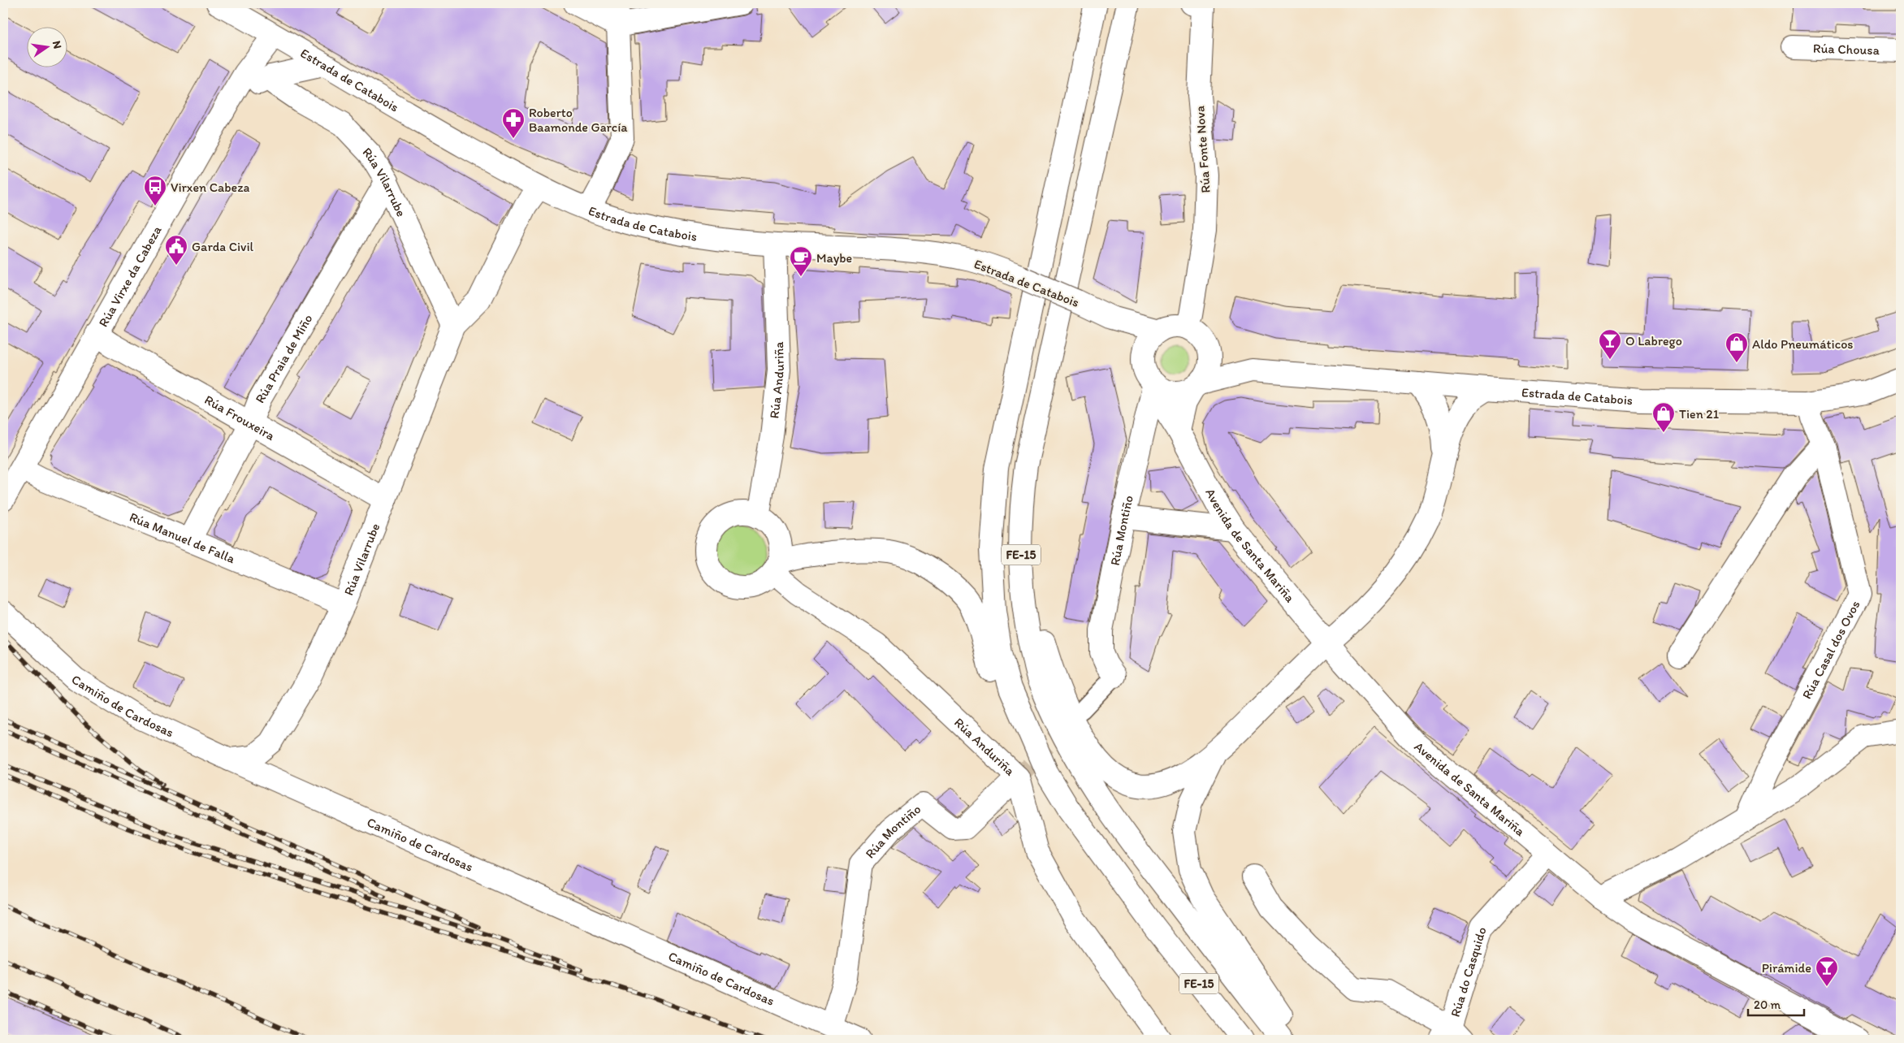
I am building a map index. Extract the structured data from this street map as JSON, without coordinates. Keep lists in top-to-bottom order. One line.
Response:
{"streets":{"main road":["Rúa Chousa","Estrada de Catabois","Rúa Fonte Nova","Rúa Vilarrube","Rúa Virxe da Cabeza","Rúa Praia de Miño","Rúa Anduriña","Rúa Frouxeira","Rúa Montiño","Rúa Manuel de Falla","Avenida de Santa Mariña","FE-15","Rúa Casal dos Ovos","Camiño de Cardosas","Rúa do Casquido"]},"crossings":[["Estrada de Catabois","Rúa Fonte Nova"],["Estrada de Catabois","Rúa Vilarrube"],["Estrada de Catabois","Rúa Virxe da Cabeza"],["Estrada de Catabois","Rúa Anduriña"],["Estrada de Catabois","Rúa Montiño"],["Estrada de Catabois","Avenida de Santa Mariña"],["Estrada de Catabois","Rúa Casal dos Ovos"],["Rúa Fonte Nova","Rúa Montiño"],["Rúa Fonte Nova","Avenida de Santa Mariña"],["Rúa Vilarrube","Rúa Praia de Miño"],["Rúa Vilarrube","Rúa Frouxeira"],["Rúa Vilarrube","Rúa Manuel de Falla"],["Rúa Vilarrube","Camiño de Cardosas"],["Rúa Virxe da Cabeza","Rúa Frouxeira"],["Rúa Virxe da Cabeza","Rúa Manuel de Falla"],["Rúa Praia de Miño","Rúa Frouxeira"],["Rúa Praia de Miño","Rúa Manuel de Falla"],["Rúa Anduriña","Rúa Montiño"],["Rúa Montiño","Avenida de Santa Mariña"],["Rúa Montiño","Camiño de Cardosas"],["Avenida de Santa Mariña","Rúa do Casquido"]],"places":{"pharmacy":["Roberto Baamonde García"],"bus stop":["Virxen Cabeza"],"public building":["Garda Civil"],"cafe":["Maybe"],"bar":["O Labrego","Pirámide"],"shop":["Aldo Pneumáticos","Tien 21"]},"scale_bar":"20 m","north":"right"}
